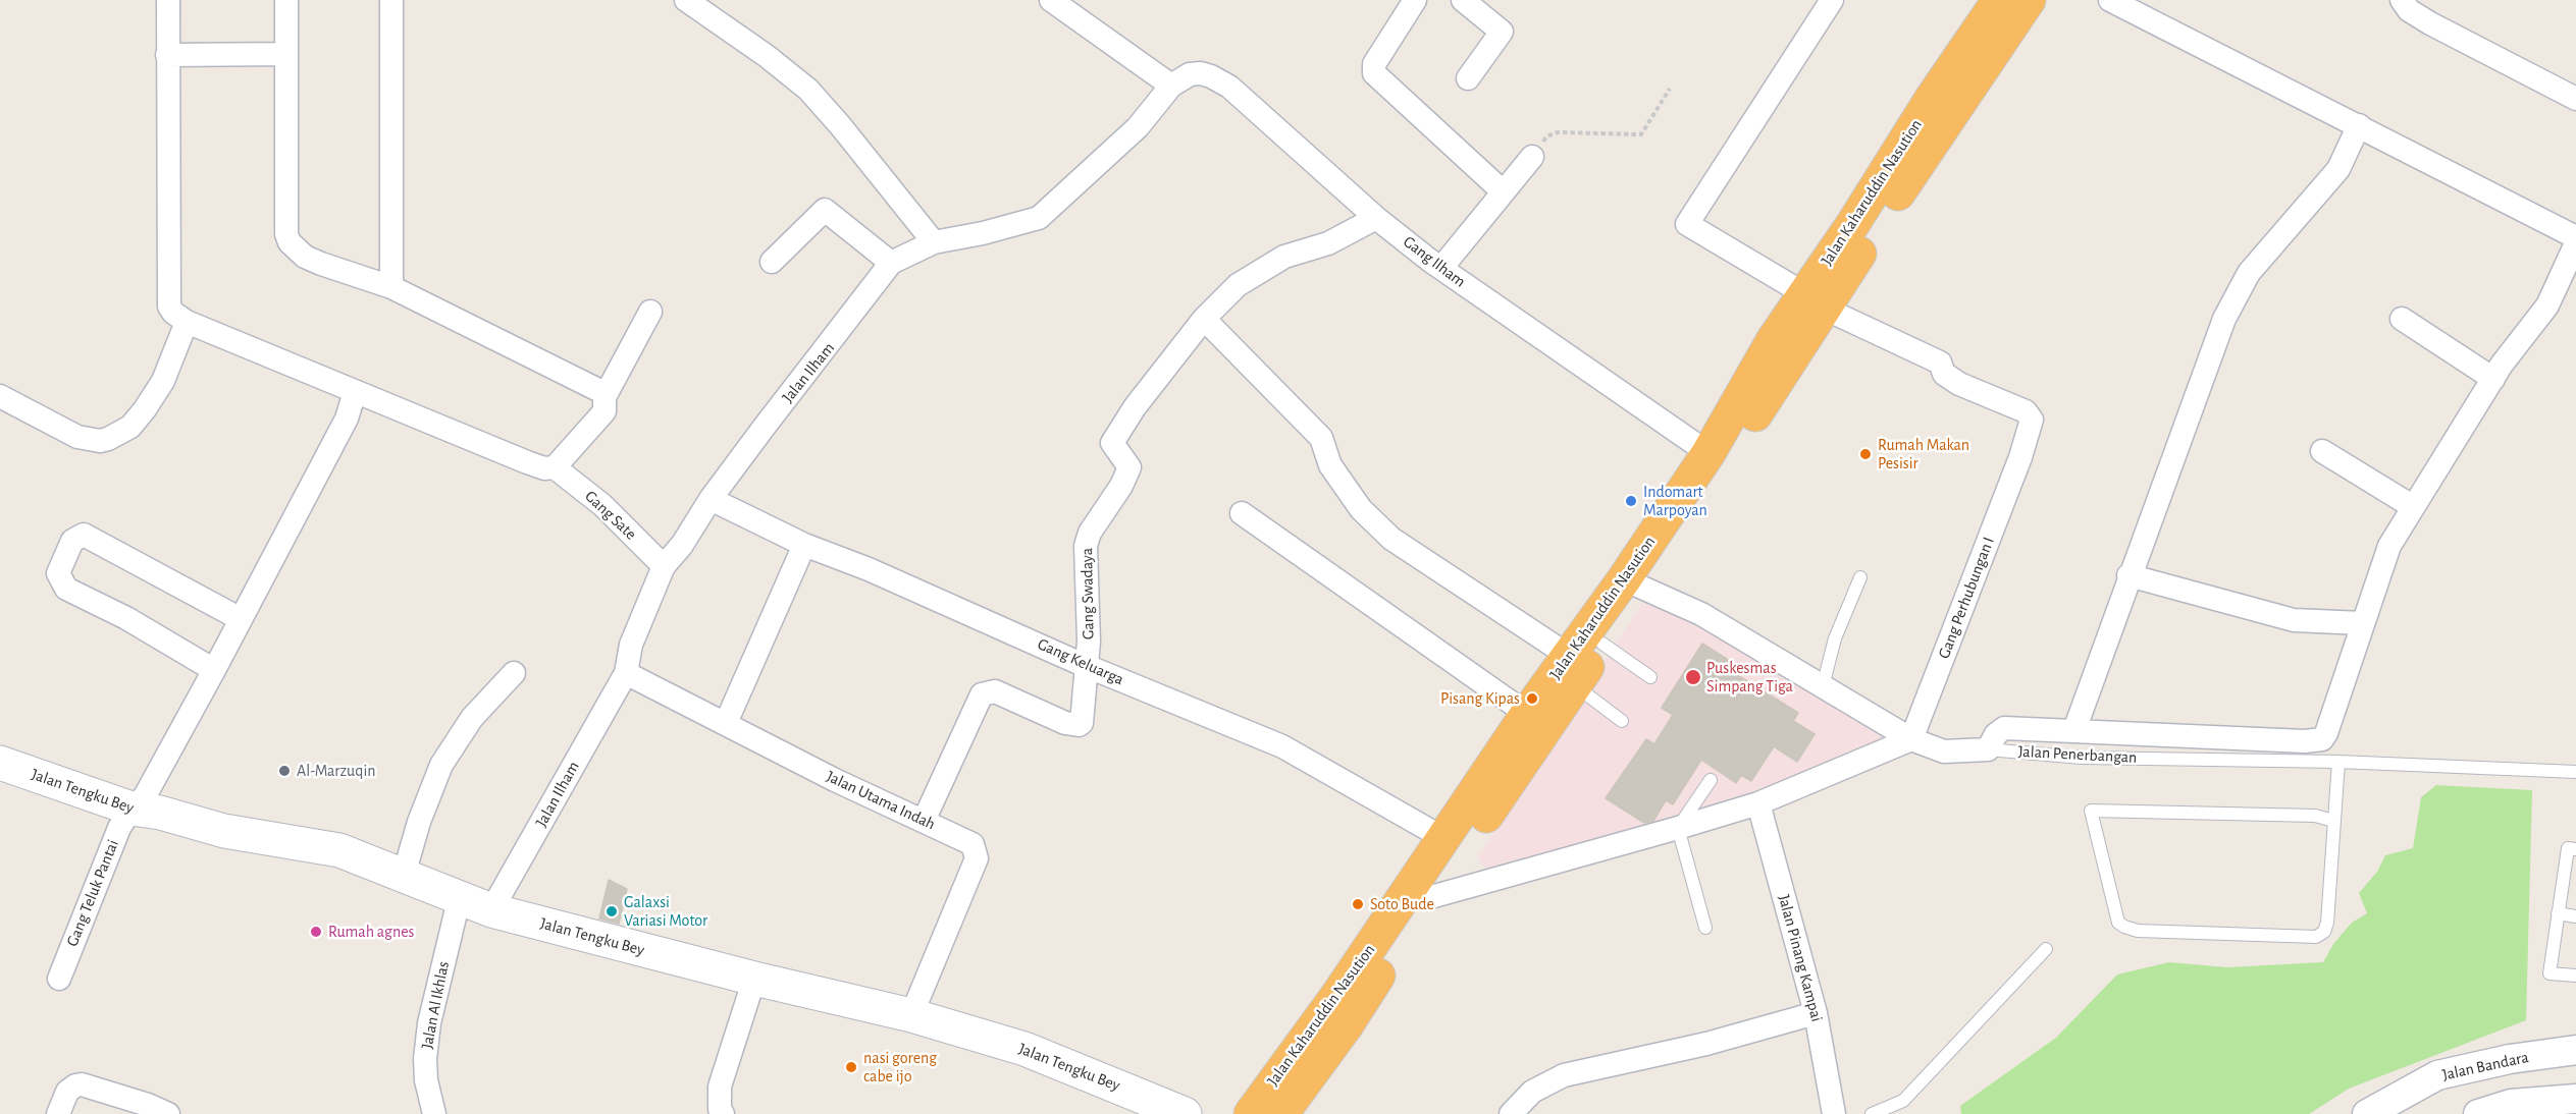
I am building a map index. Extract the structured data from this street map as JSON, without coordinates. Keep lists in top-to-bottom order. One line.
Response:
{"streets":{"highway":["Jalan Kaharuddin Nasution"],"main road":["Jalan Tengku Bey"],"street":["Gang Ilham","Jalan Ilham","Gang Sate","Gang Swadaya","Gang Perhubungan I","Gang Keluarga","Jalan Penerbangan","Jalan Utama Indah","Gang Teluk Pantai","Jalan Pinang Kampai","Jalan Al Ikhlas","Jalan Bandara"]},"crossings":[["Jalan Kaharuddin Nasution","Gang Ilham"],["Jalan Kaharuddin Nasution","Gang Perhubungan I"],["Jalan Kaharuddin Nasution","Gang Keluarga"],["Jalan Kaharuddin Nasution","Jalan Penerbangan"],["Gang Ilham","Jalan Ilham"],["Gang Ilham","Gang Swadaya"],["Jalan Ilham","Gang Sate"],["Jalan Ilham","Gang Keluarga"],["Jalan Ilham","Jalan Tengku Bey"],["Jalan Ilham","Jalan Utama Indah"],["Gang Swadaya","Gang Keluarga"],["Gang Swadaya","Jalan Utama Indah"],["Gang Perhubungan I","Jalan Penerbangan"],["Jalan Tengku Bey","Jalan Utama Indah"],["Jalan Tengku Bey","Gang Teluk Pantai"],["Jalan Tengku Bey","Jalan Al Ikhlas"]],"places":["Rumah Makan Pesisir","Indomart Marpoyan","Puskesmas Simpang Tiga","Pisang Kipas","Al-Marzuqin","Soto Bude","Galaxsi Variasi Motor","Rumah agnes","nasi goreng cabe ijo"]}
